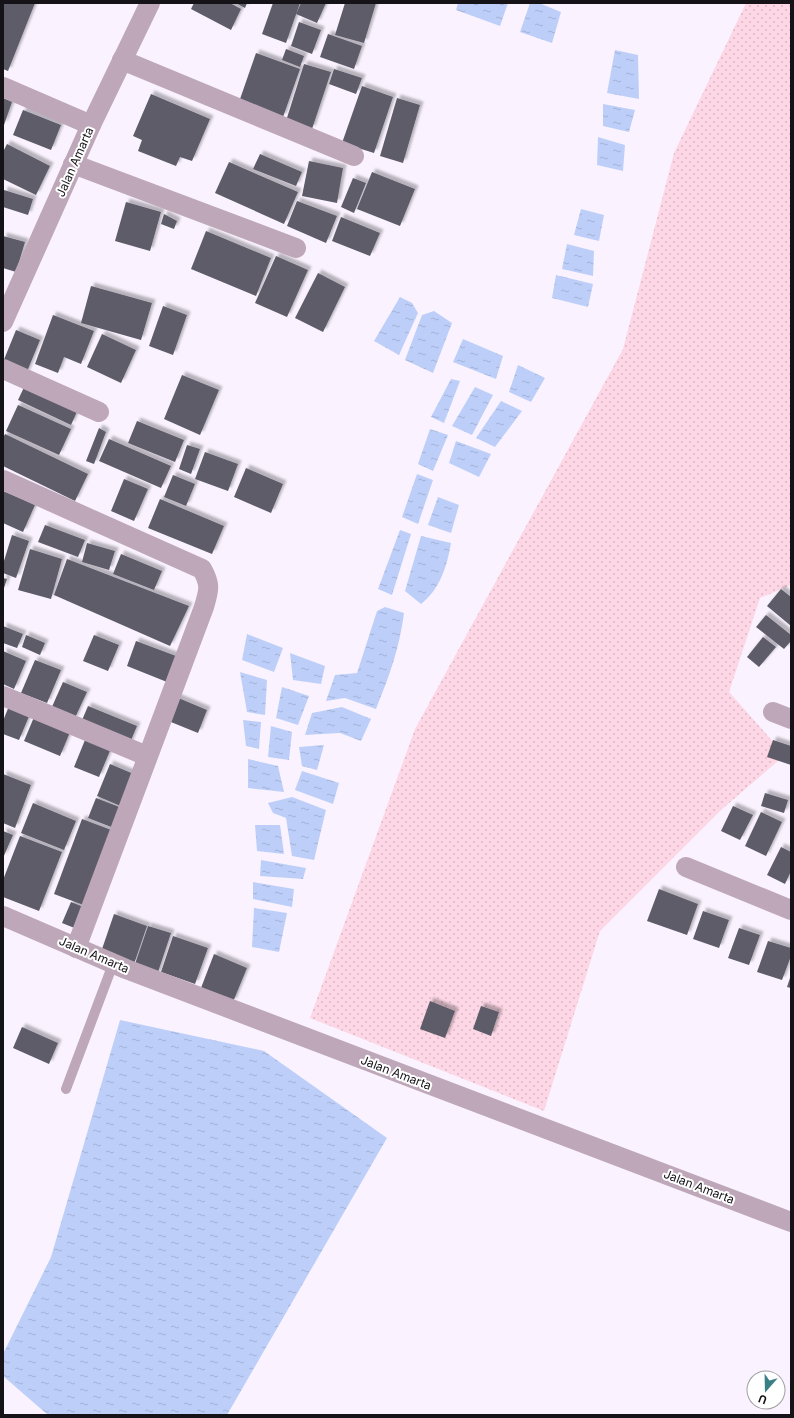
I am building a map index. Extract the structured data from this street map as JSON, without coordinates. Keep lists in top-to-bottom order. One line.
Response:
{"streets":{"street":["Jalan Amarta"]},"north":"bottom"}
